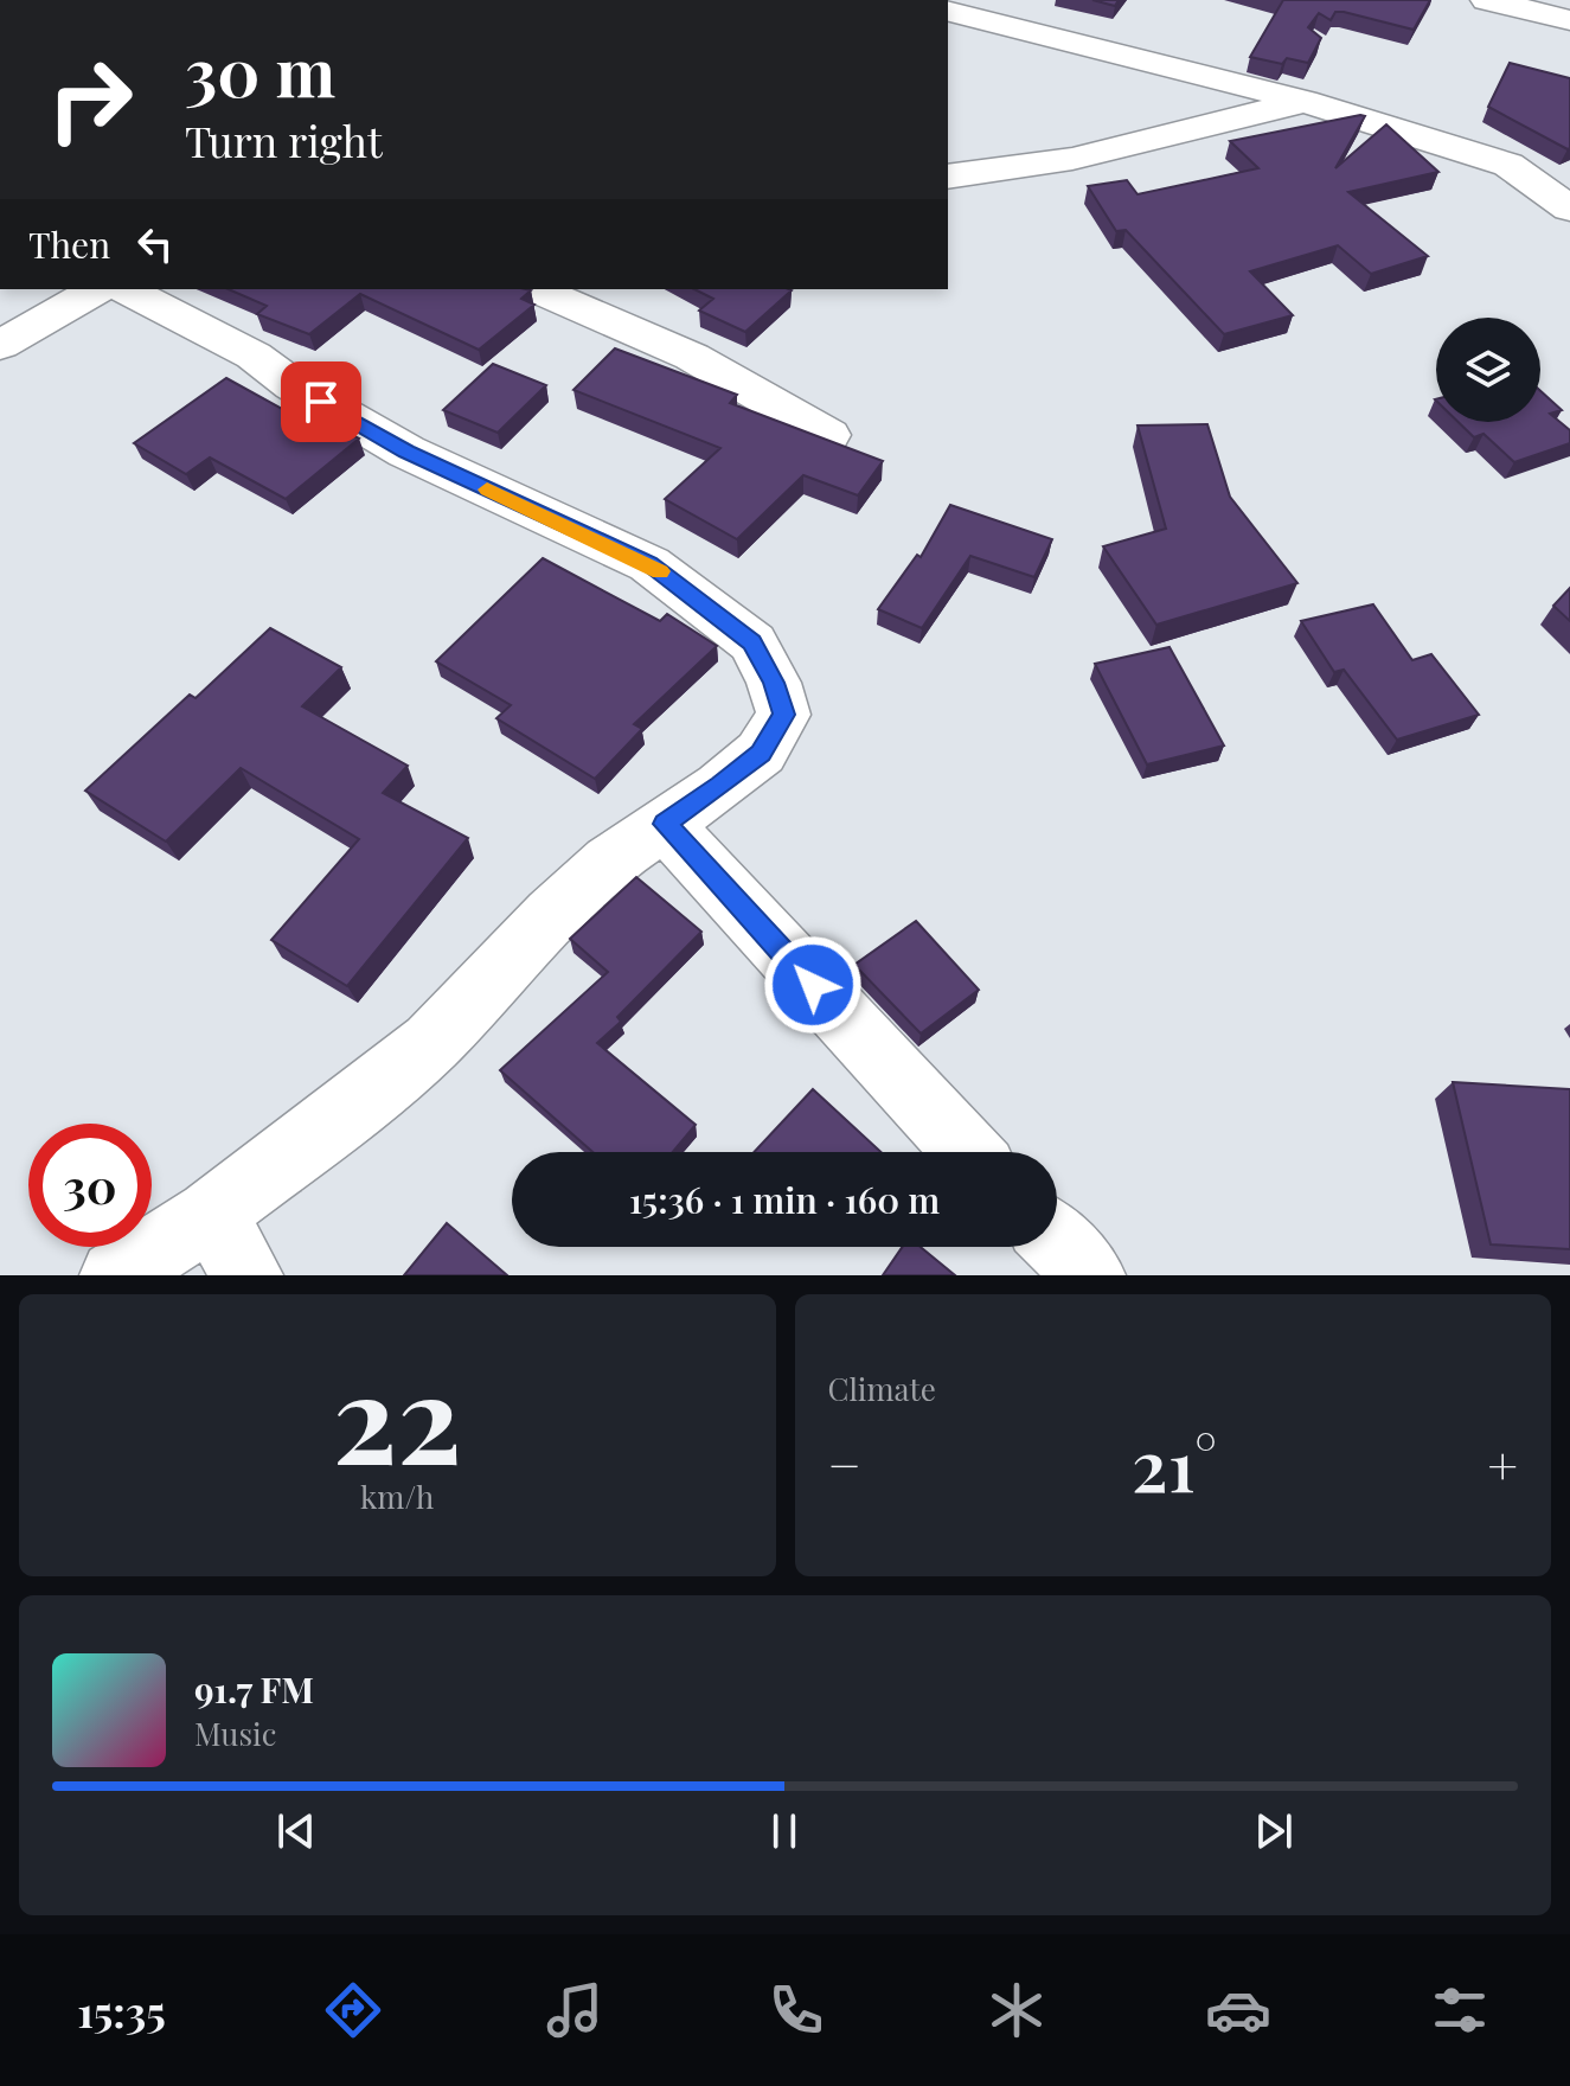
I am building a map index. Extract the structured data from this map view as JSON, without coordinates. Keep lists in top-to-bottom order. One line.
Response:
{"page":{"turn":["30 m","Turn right"],"then":"Then","limit":"30","trip":"15:36 · 1 min · 160 m","tile":[["22","km/h"],"Climate"],"heat":["−","21°","+"],"song":["91.7 FM","Music"],"tabs":"15:35"}}
